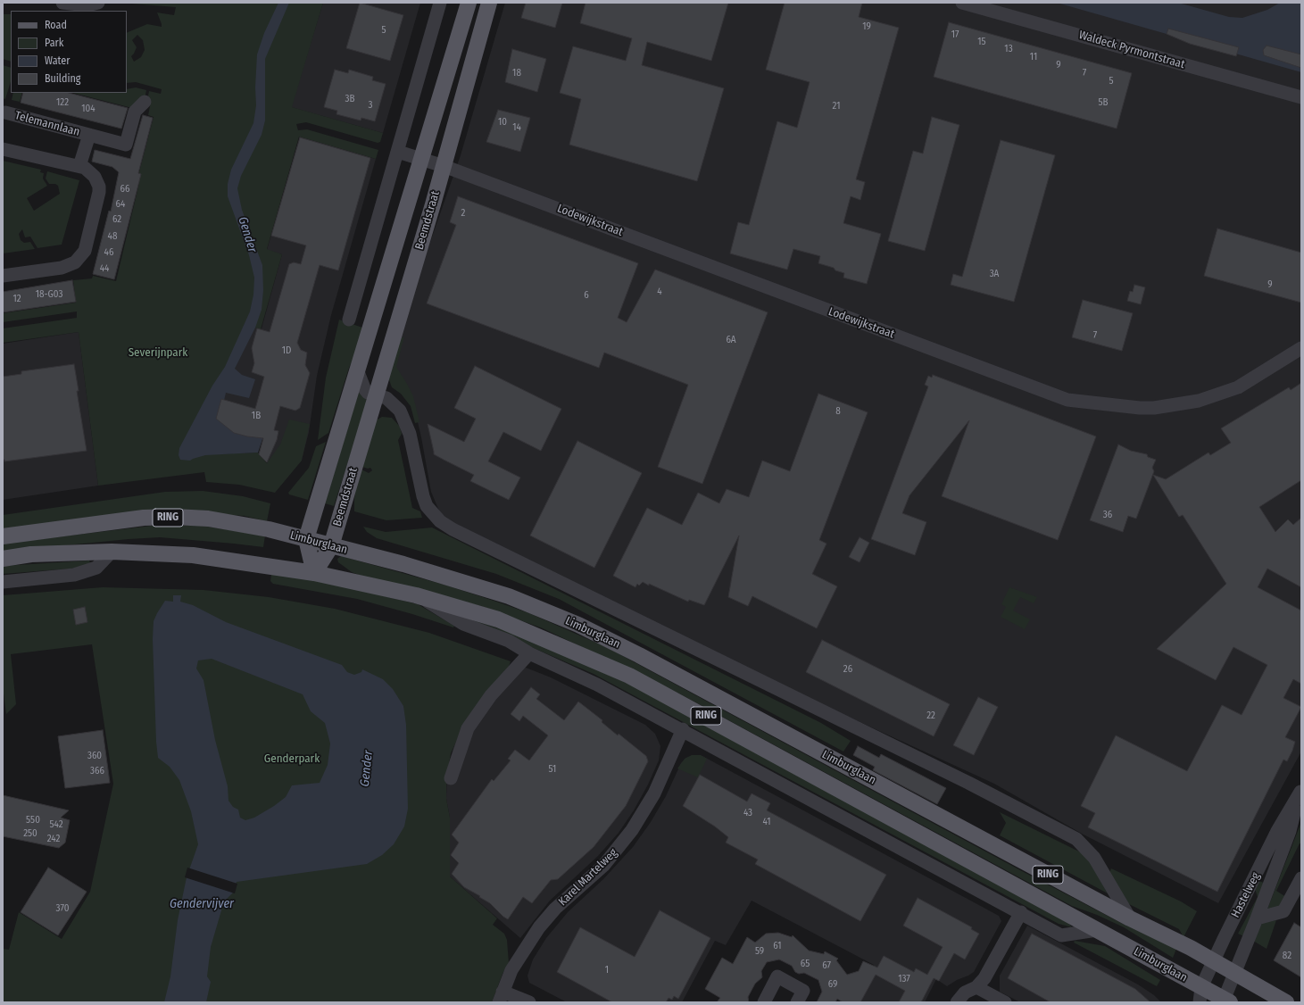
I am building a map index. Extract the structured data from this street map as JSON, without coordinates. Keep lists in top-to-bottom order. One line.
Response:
{"streets":{"main road":["Beemdstraat","RING","Limburglaan"],"street":["Waldeck Pyrmontstraat","Telemannlaan","Lodewijkstraat","Karel Martelweg","Hastelweg"]},"crossings":[["Beemdstraat","Lodewijkstraat"],["Beemdstraat","Limburglaan"],["RING","Limburglaan"],["RING","Hastelweg"],["Limburglaan","Karel Martelweg"],["Limburglaan","Hastelweg"]],"water":["Gender","Gendervijver"],"parks":["Severijnpark","Genderpark"],"house_numbers":["19","5","17","15","13","11","9","18","7","5","3B","122","5B","3","21","104","10","14","66","64","2","62","48","46","44","3A","9","4","18-G03","6","12","7","6A","1D","8","1B","36","26","22","360","51","366","43","550","41","542","250","242","370","61","59","82","65","67","1","137","69"],"legend":["Road","Park","Water","Building"]}
